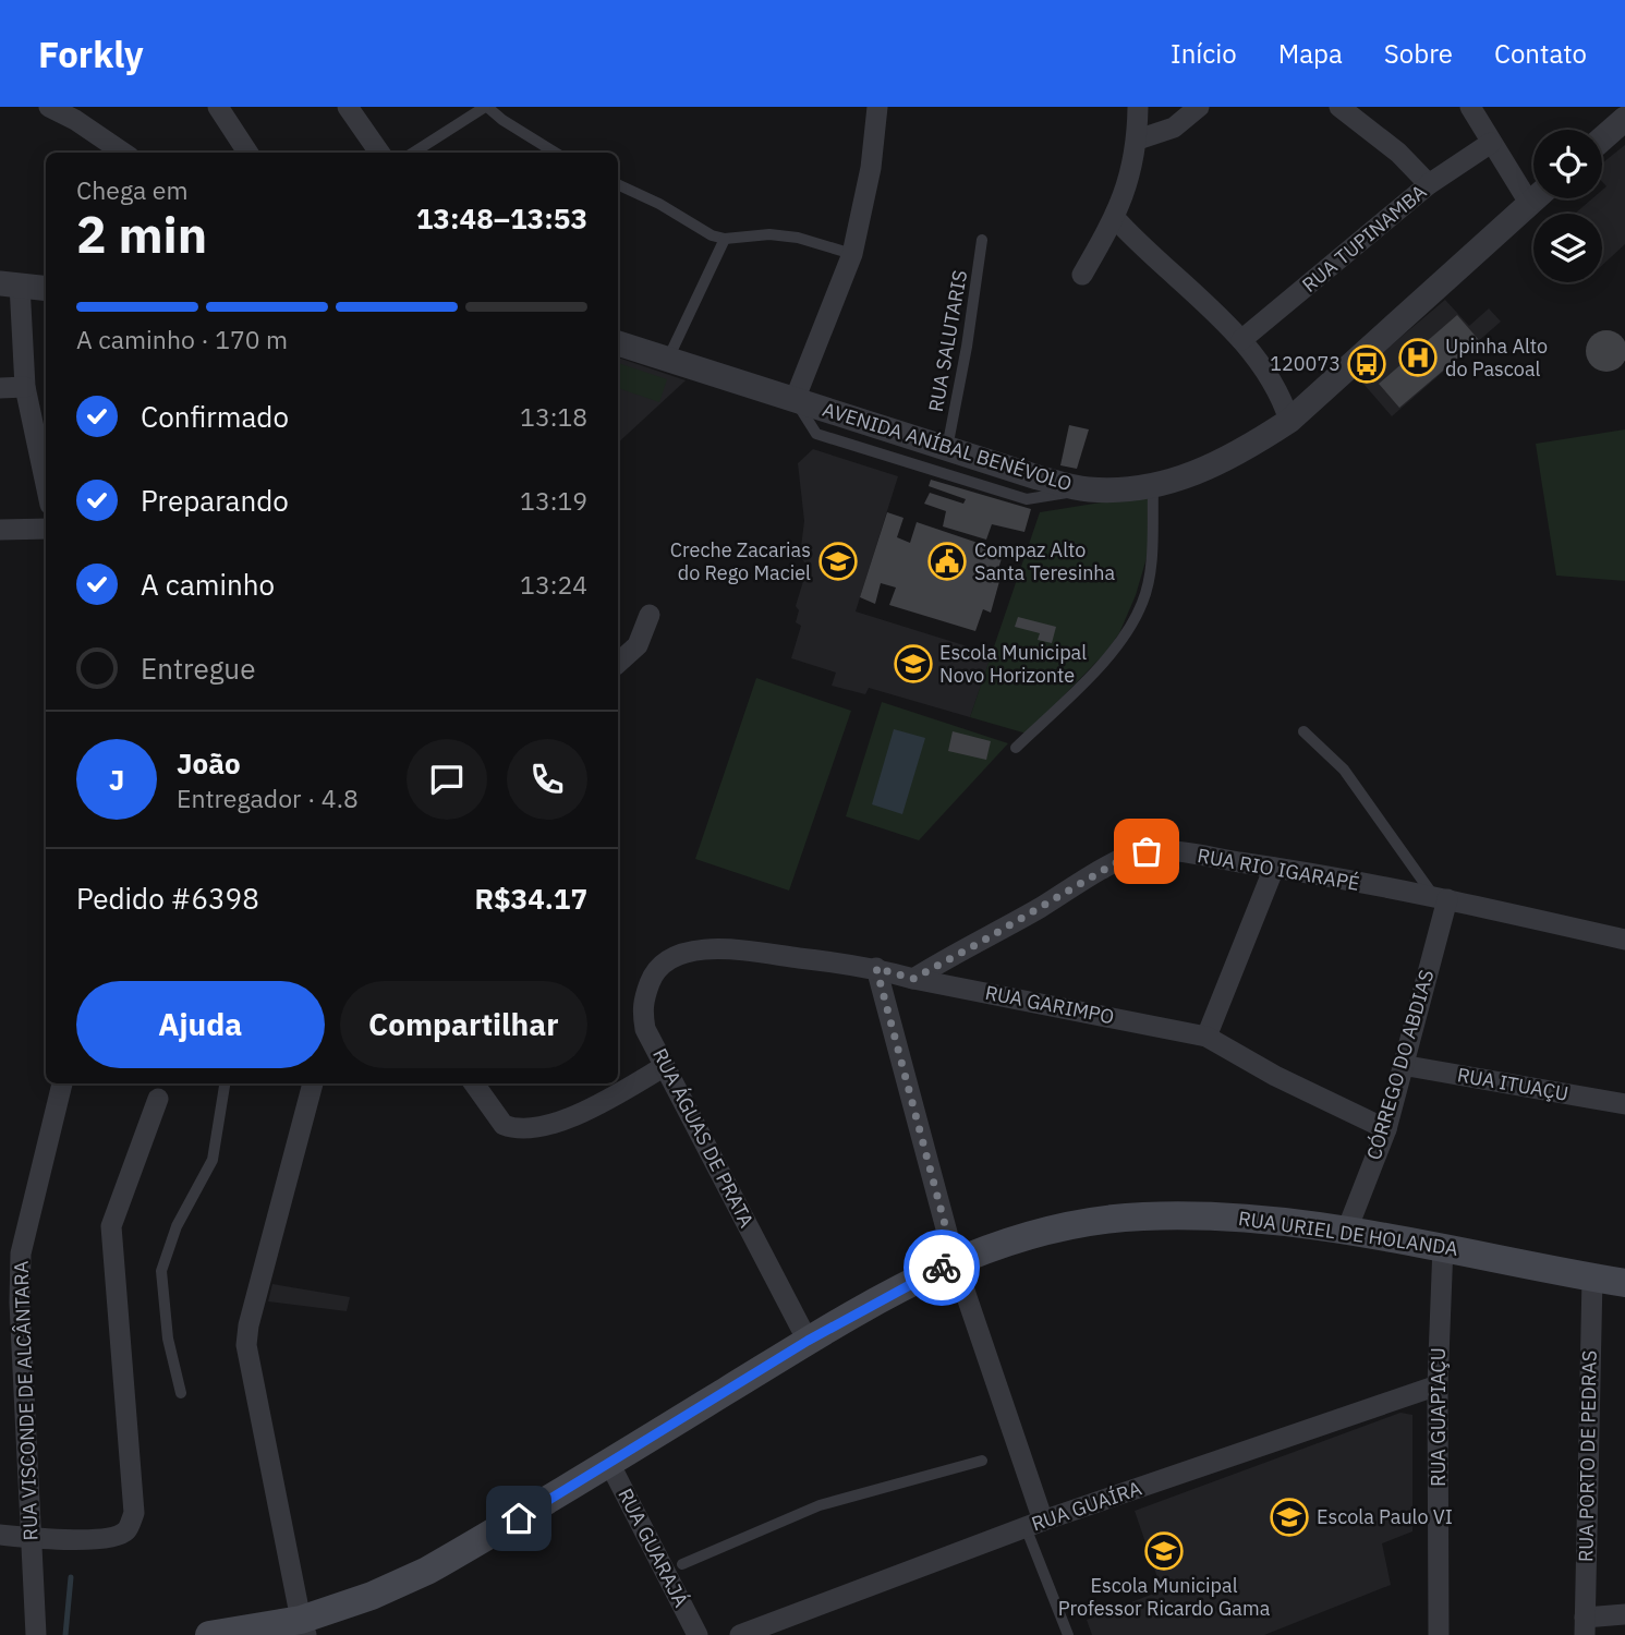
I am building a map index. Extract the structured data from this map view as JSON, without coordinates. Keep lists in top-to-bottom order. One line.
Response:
{"streets":{"main road":["RUA URIEL DE HOLANDA"],"street":["RUA TUPINAMBA","AVENIDA ANÍBAL BENÉVOLO","RUA RIO IGARAPÉ","RUA GARIMPO","CÓRREGO DO ABDIAS","RUA ITUAÇU","RUA ÁGUAS DE PRATA","RUA VISCONDE DE ALCÂNTARA","RUA GUAPIAÇU","RUA PORTO DE PEDRAS","RUA GUAÍRA","RUA GUARAJÁ"],"lane":["RUA SALUTARIS"]},"crossings":[["RUA SALUTARIS","AVENIDA ANÍBAL BENÉVOLO"],["RUA RIO IGARAPÉ","RUA GARIMPO"],["RUA RIO IGARAPÉ","CÓRREGO DO ABDIAS"],["RUA GARIMPO","CÓRREGO DO ABDIAS"],["RUA GARIMPO","RUA ÁGUAS DE PRATA"],["CÓRREGO DO ABDIAS","RUA ITUAÇU"],["CÓRREGO DO ABDIAS","RUA URIEL DE HOLANDA"],["RUA ÁGUAS DE PRATA","RUA URIEL DE HOLANDA"],["RUA URIEL DE HOLANDA","RUA GUAPIAÇU"],["RUA URIEL DE HOLANDA","RUA PORTO DE PEDRAS"],["RUA URIEL DE HOLANDA","RUA GUARAJÁ"],["RUA GUAPIAÇU","RUA GUAÍRA"]],"places":{"hospital":["Upinha Alto do Pascoal"],"bus stop":["120073"],"school or university":["Creche Zacarias do Rego Maciel","Escola Municipal Novo Horizonte","Escola Paulo VI","Escola Municipal Professor Ricardo Gama"],"public building":["Compaz Alto Santa Teresinha"]},"page":{"header":"Forkly","nav":["Início","Mapa","Sobre","Contato"],"heading":["2 min","Chega em","13:48–13:53"],"panel":["João","Entregador · 4.8","Pedido #6398","R$34.17"],"bar":"A caminho · 170 m","list":[["Confirmado","13:18"],["Preparando","13:19"],["A caminho","13:24"],"Entregue"],"round":"J","buttons":["Ajuda","Compartilhar"]}}
